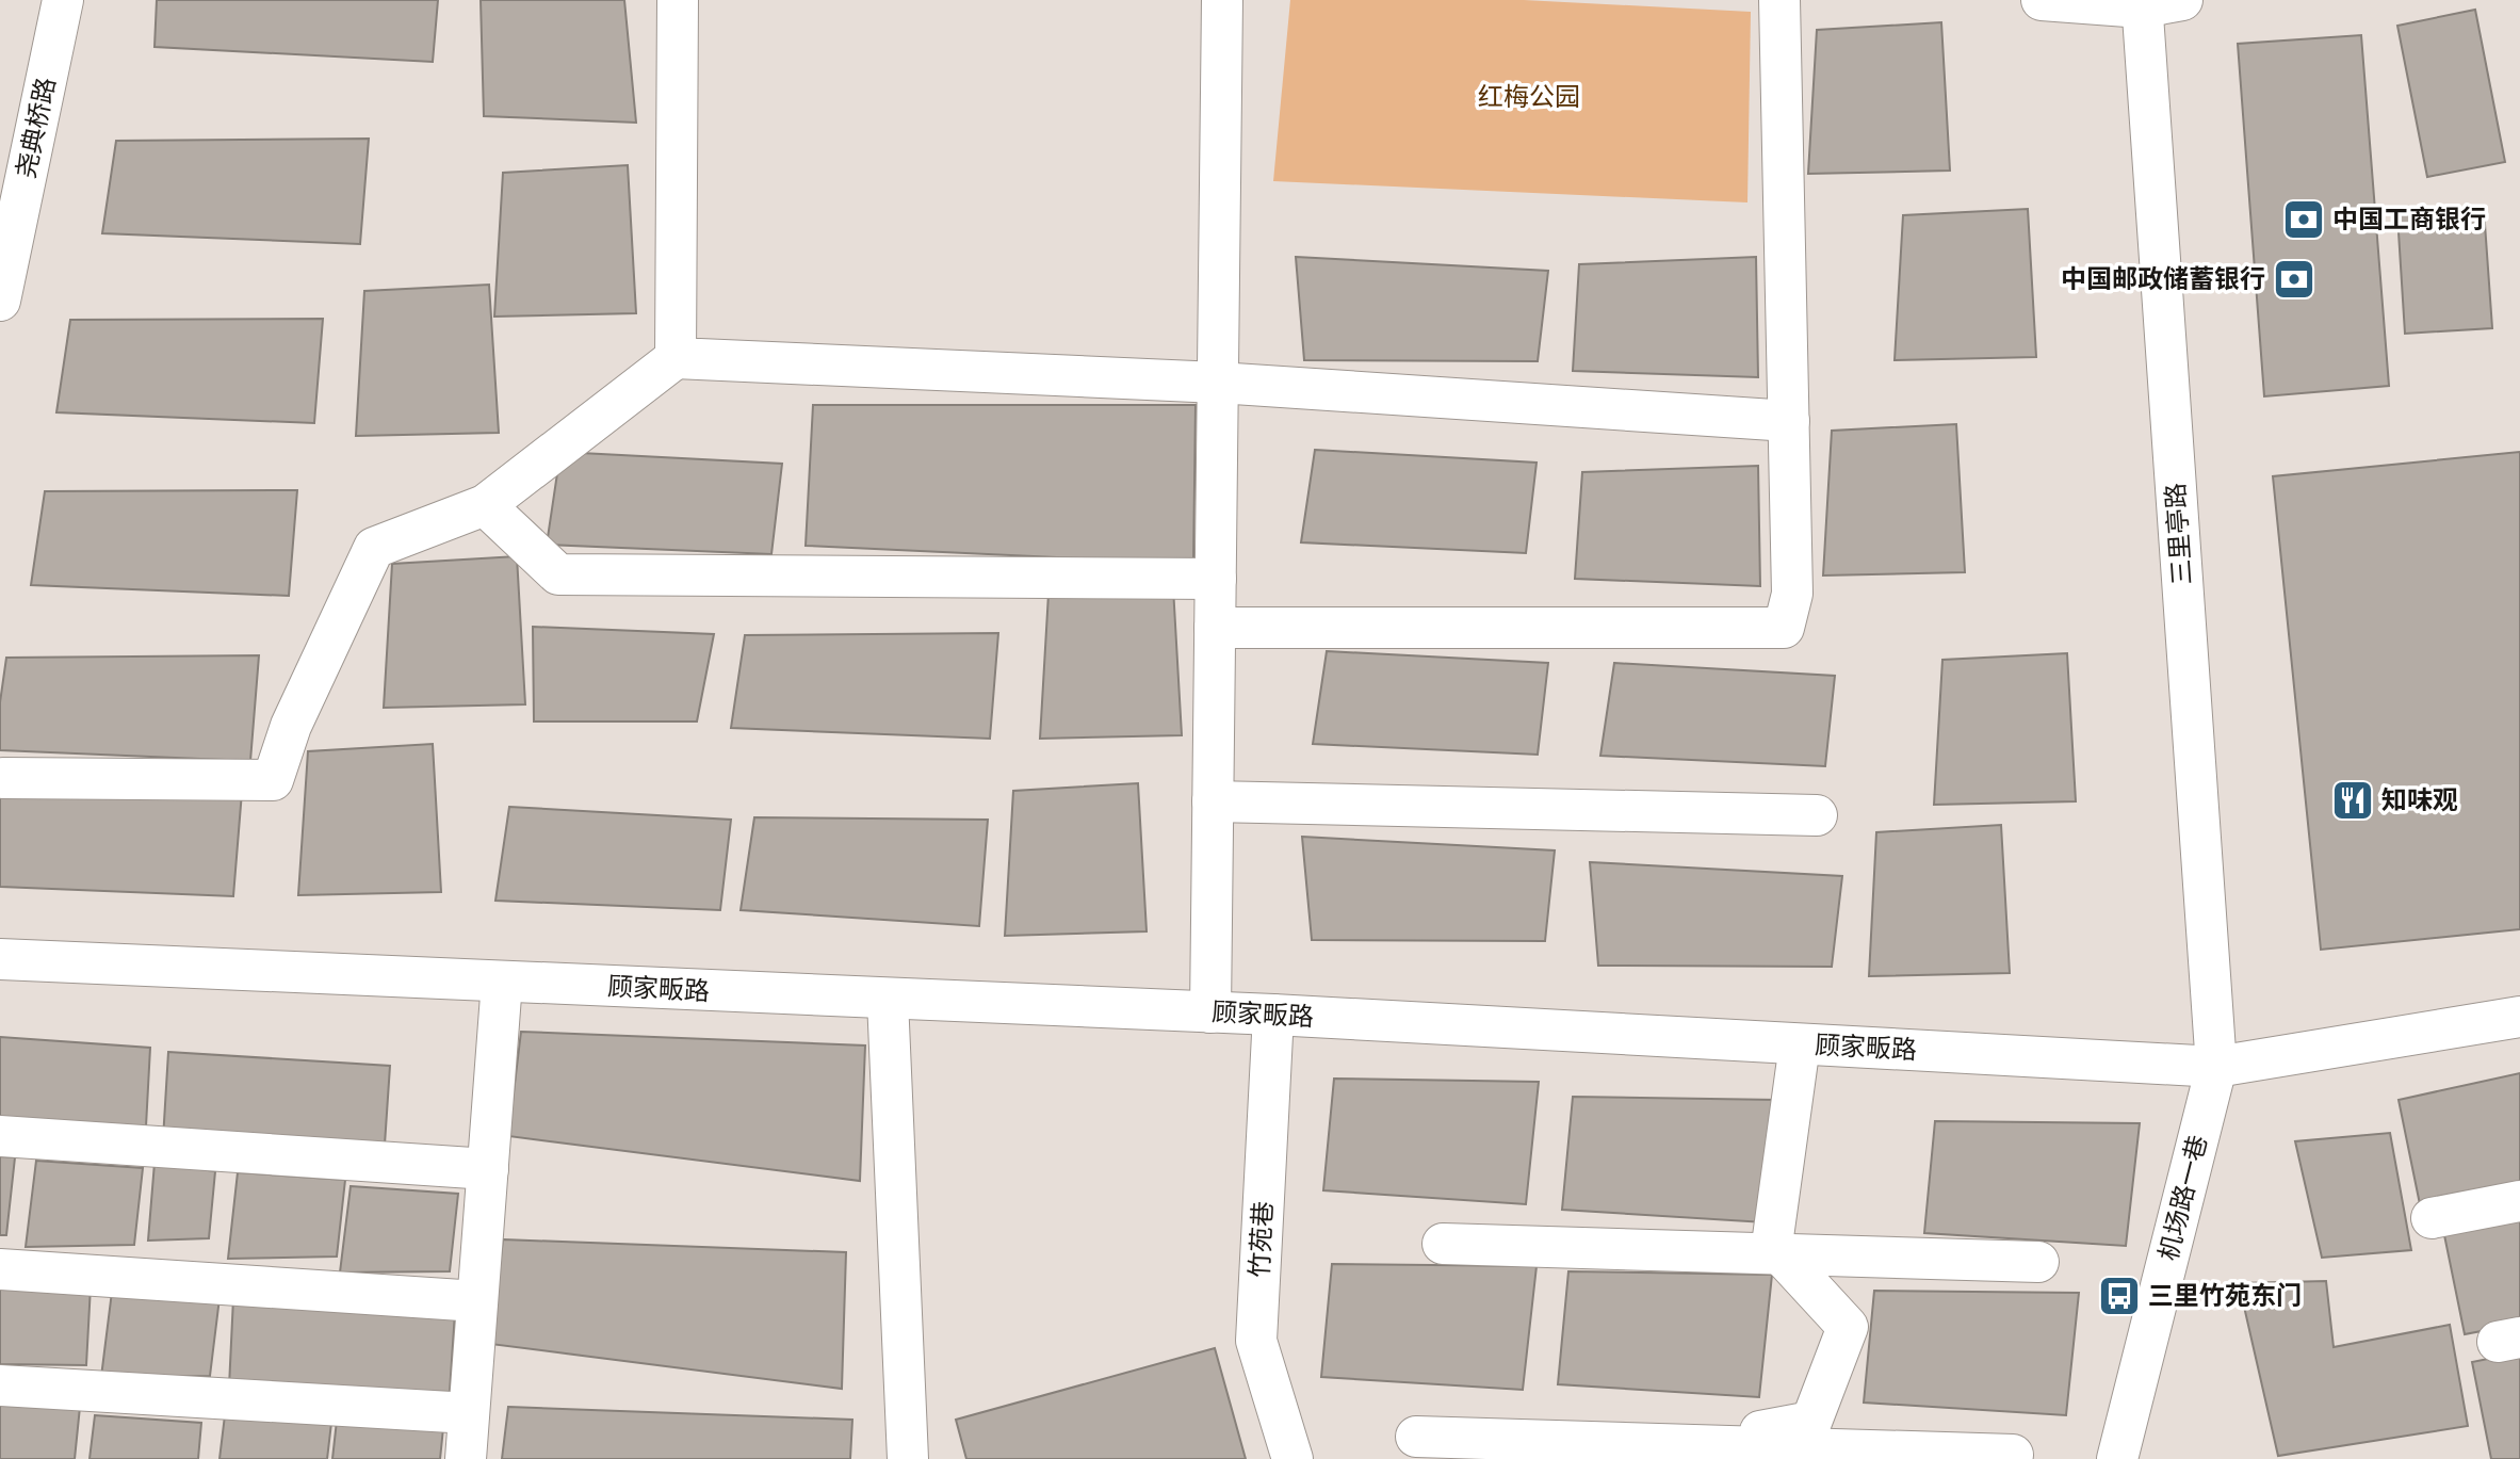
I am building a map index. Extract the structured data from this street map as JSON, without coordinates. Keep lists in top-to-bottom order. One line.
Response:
{"streets":{"street":["尧典桥路","三里亭路","顾家畈路","机场路一巷","竹苑巷"]},"crossings":[["三里亭路","顾家畈路"],["三里亭路","机场路一巷"],["顾家畈路","机场路一巷"],["顾家畈路","竹苑巷"]],"parks":["红梅公园"],"places":{"bank":["中国工商银行","中国邮政储蓄银行"],"restaurant":["知味观"],"bus stop":["三里竹苑东门"]}}
